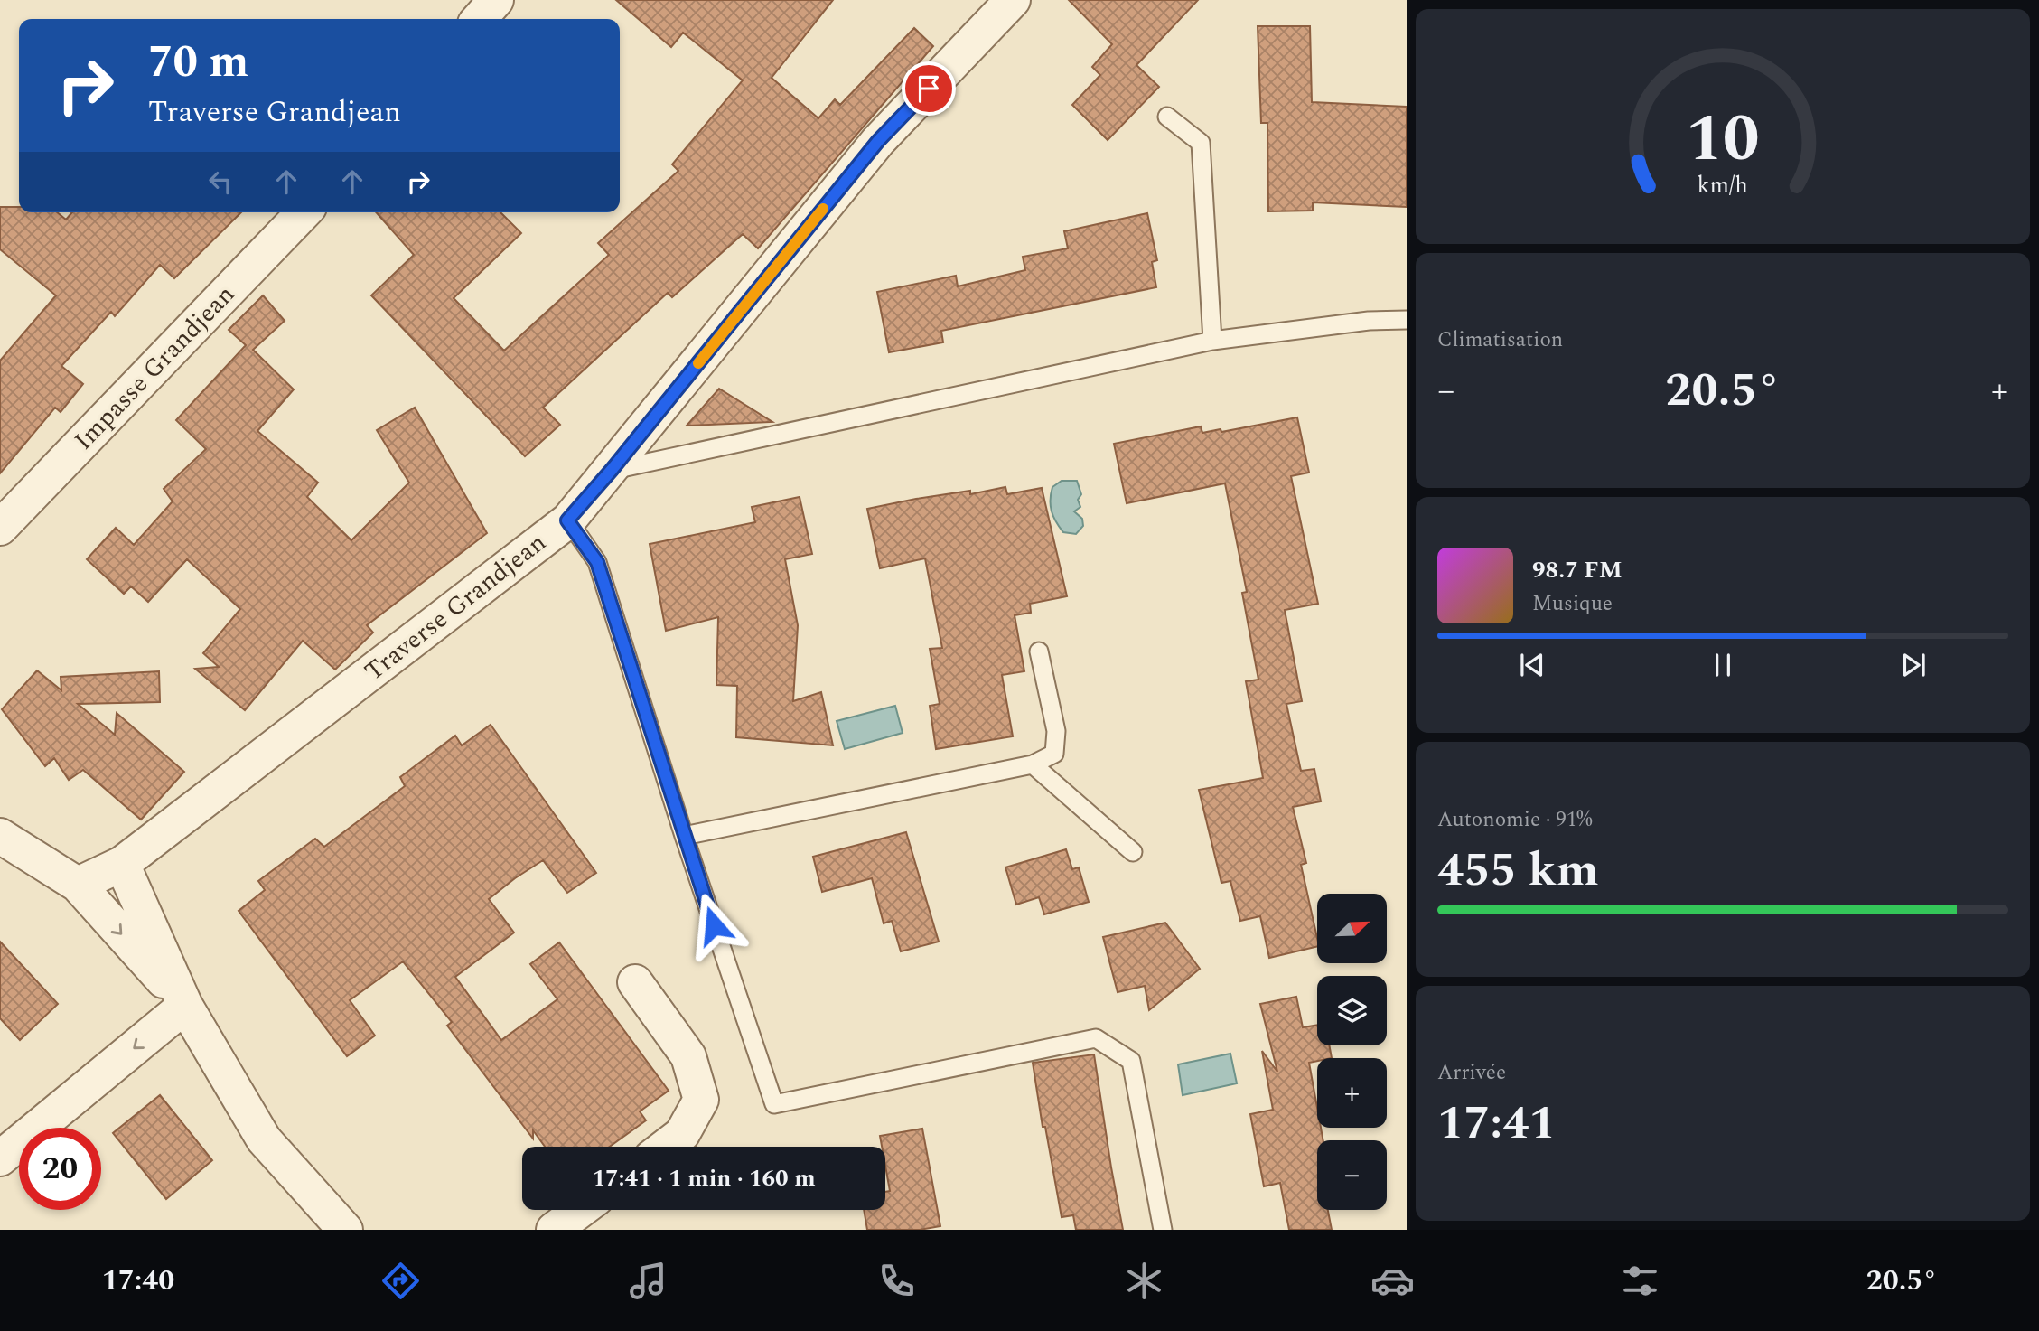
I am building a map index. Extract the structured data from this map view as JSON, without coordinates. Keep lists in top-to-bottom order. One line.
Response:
{"streets":{"street":["Impasse Grandjean","Traverse Grandjean"]},"north":"top right","page":{"turn":["70 m","Traverse Grandjean"],"tile":["Climatisation",["Autonomie · 91%","455 km"],["Arrivée","17:41"]],"heat":["−","20.5°","+"],"song":["98.7 FM","Musique"],"map_buttons":["+","−"],"limit":"20","trip":"17:41 · 1 min · 160 m","tabs":["17:40","20.5°"],"gauge":["10","km/h"]}}
